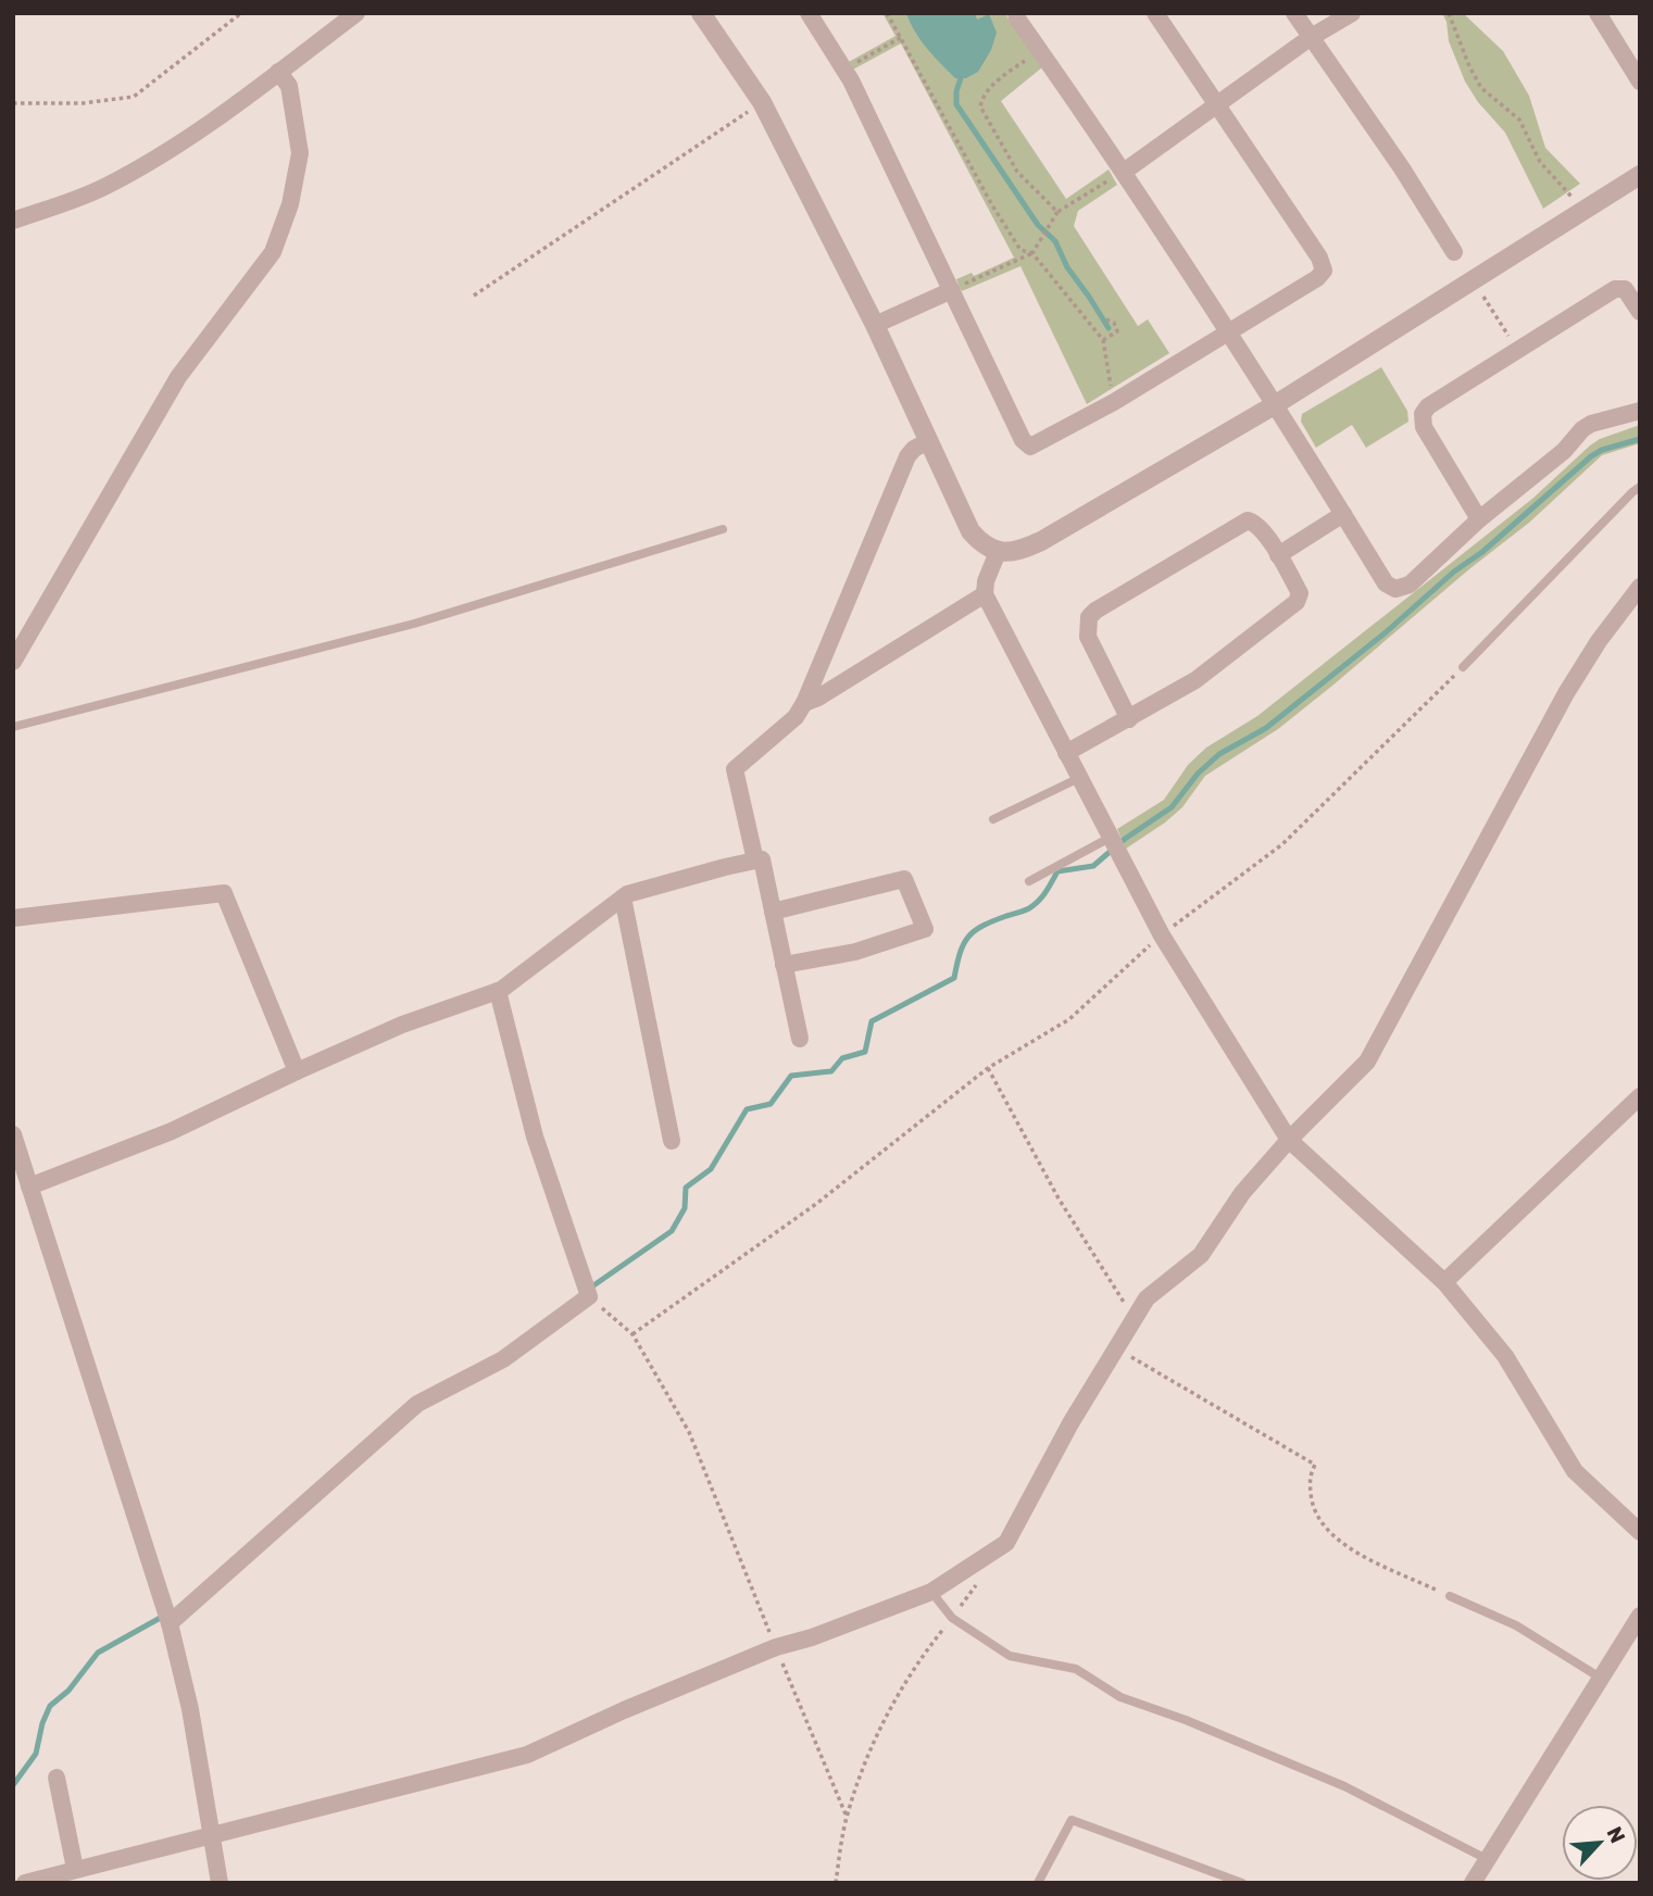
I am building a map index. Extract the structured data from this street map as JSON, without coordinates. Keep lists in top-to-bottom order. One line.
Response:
{"north":"top right"}
